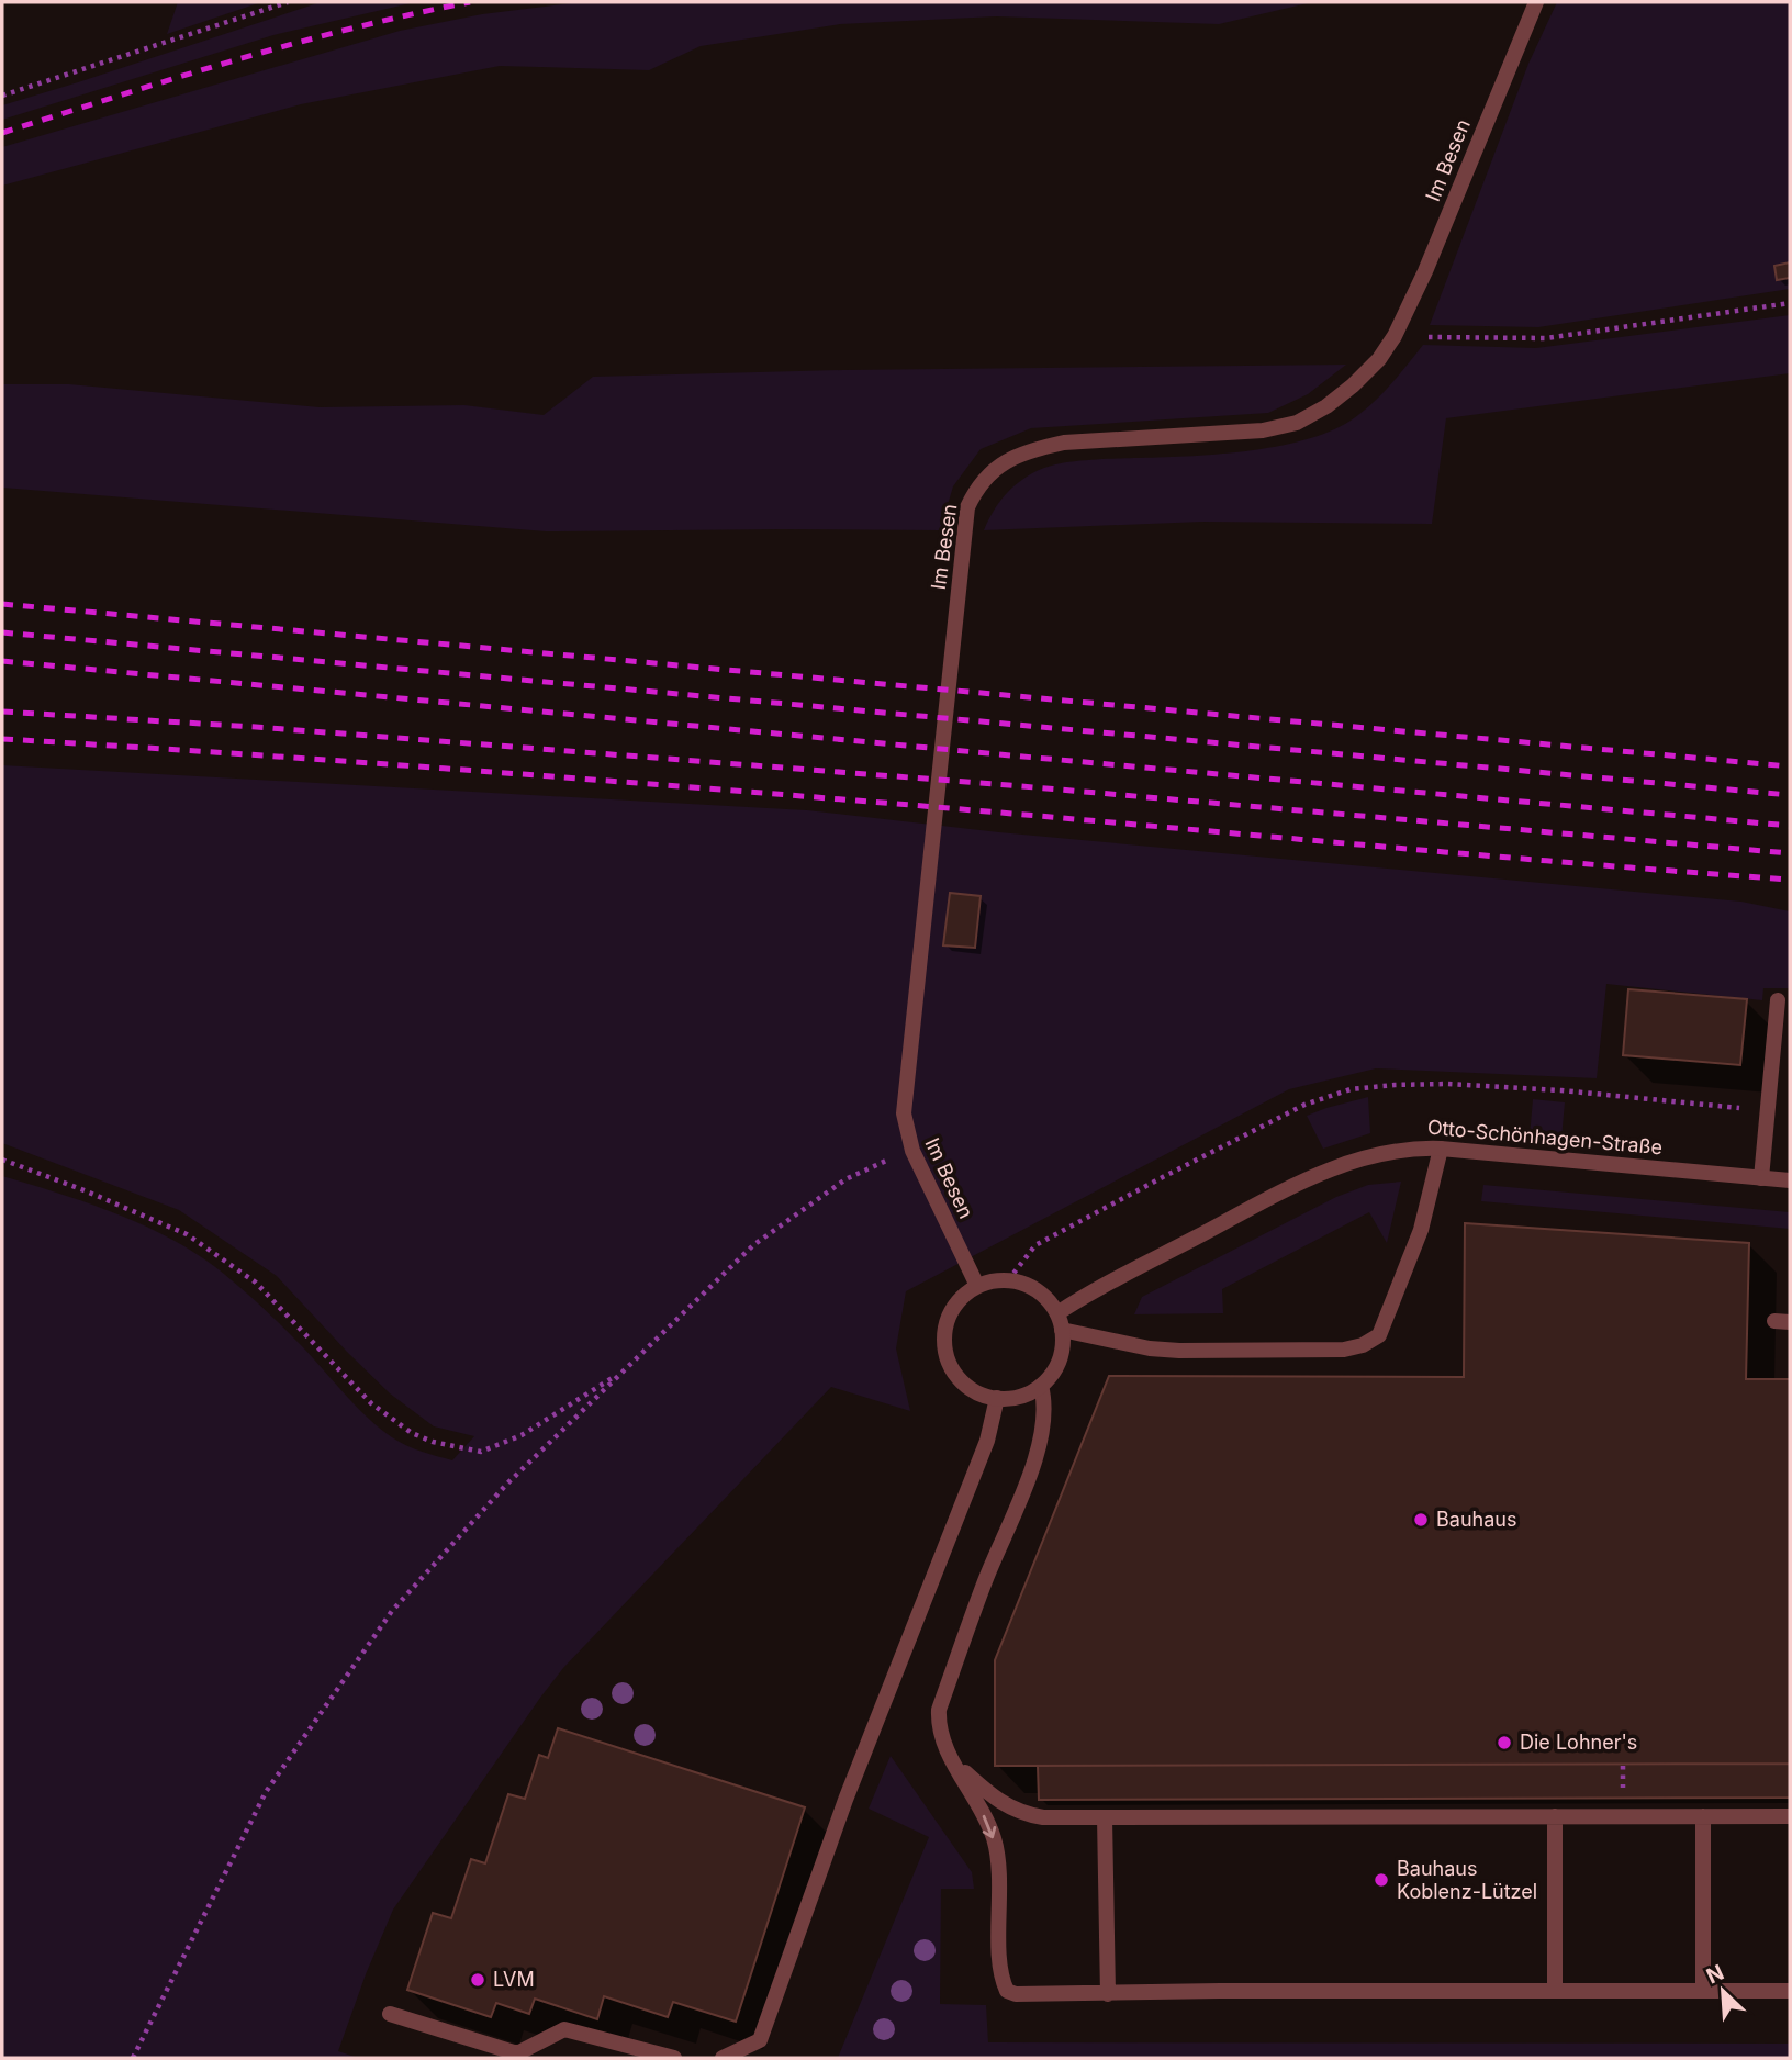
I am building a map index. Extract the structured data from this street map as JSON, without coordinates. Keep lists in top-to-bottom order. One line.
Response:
{"streets":{"street":["Im Besen","Otto-Schönhagen-Straße"]},"crossings":[["Im Besen","Otto-Schönhagen-Straße"]],"places":["Bauhaus","Die Lohner's","Bauhaus Koblenz-Lützel","LVM"],"north":"top left"}
